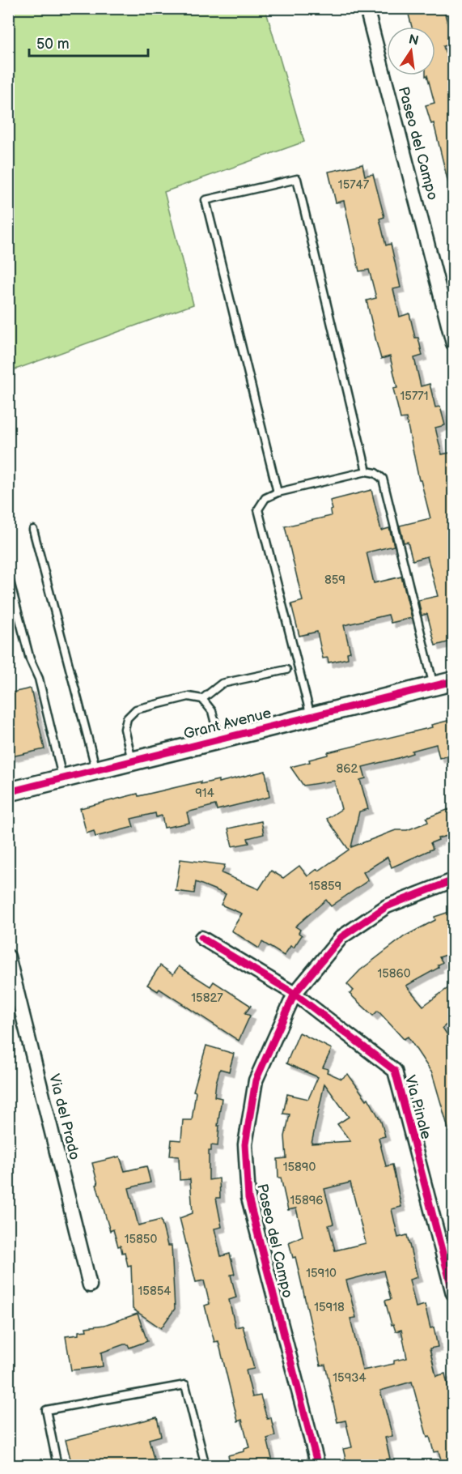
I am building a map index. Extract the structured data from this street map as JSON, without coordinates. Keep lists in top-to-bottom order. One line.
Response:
{"streets":{"main road":["Grant Avenue"],"street":["Paseo del Campo","Via Pinale","Via del Prado"]},"crossings":[["Paseo del Campo","Via Pinale"]],"house_numbers":["15747","15771","859","862","914","15859","15860","15827","15890","15896","15850","15910","15854","15918","15934"],"scale_bar":"50 m","north":"top"}
